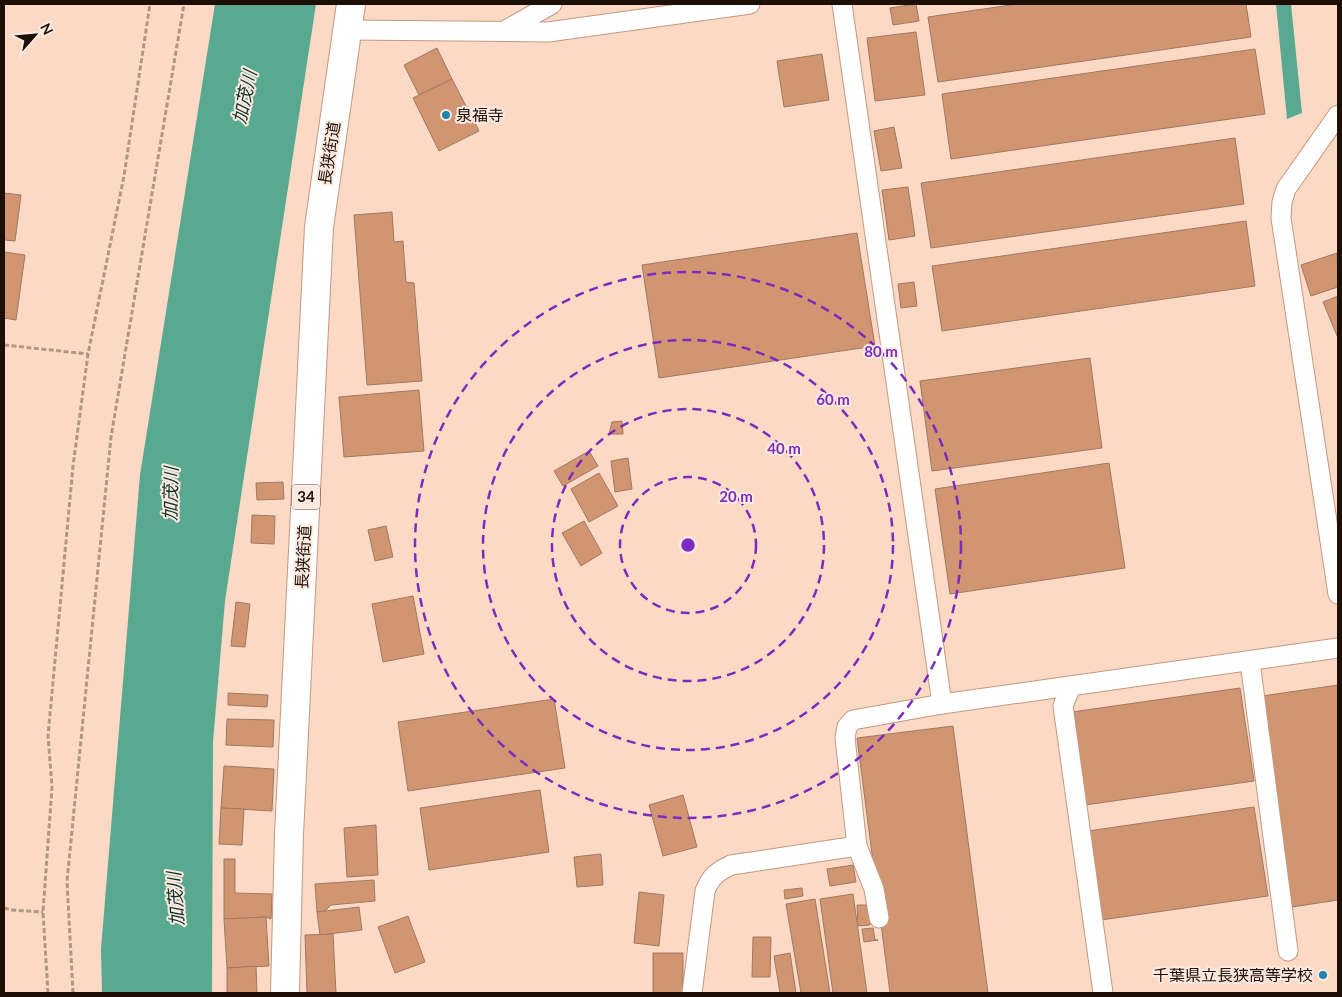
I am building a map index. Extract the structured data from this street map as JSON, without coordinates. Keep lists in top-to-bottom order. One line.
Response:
{"streets":{"main road":["長狭街道","34"]},"water":["加茂川"],"places":["泉福寺","千葉県立長狭高等学校"],"north":"top right","rings":["80 m","60 m","40 m","20 m"]}
